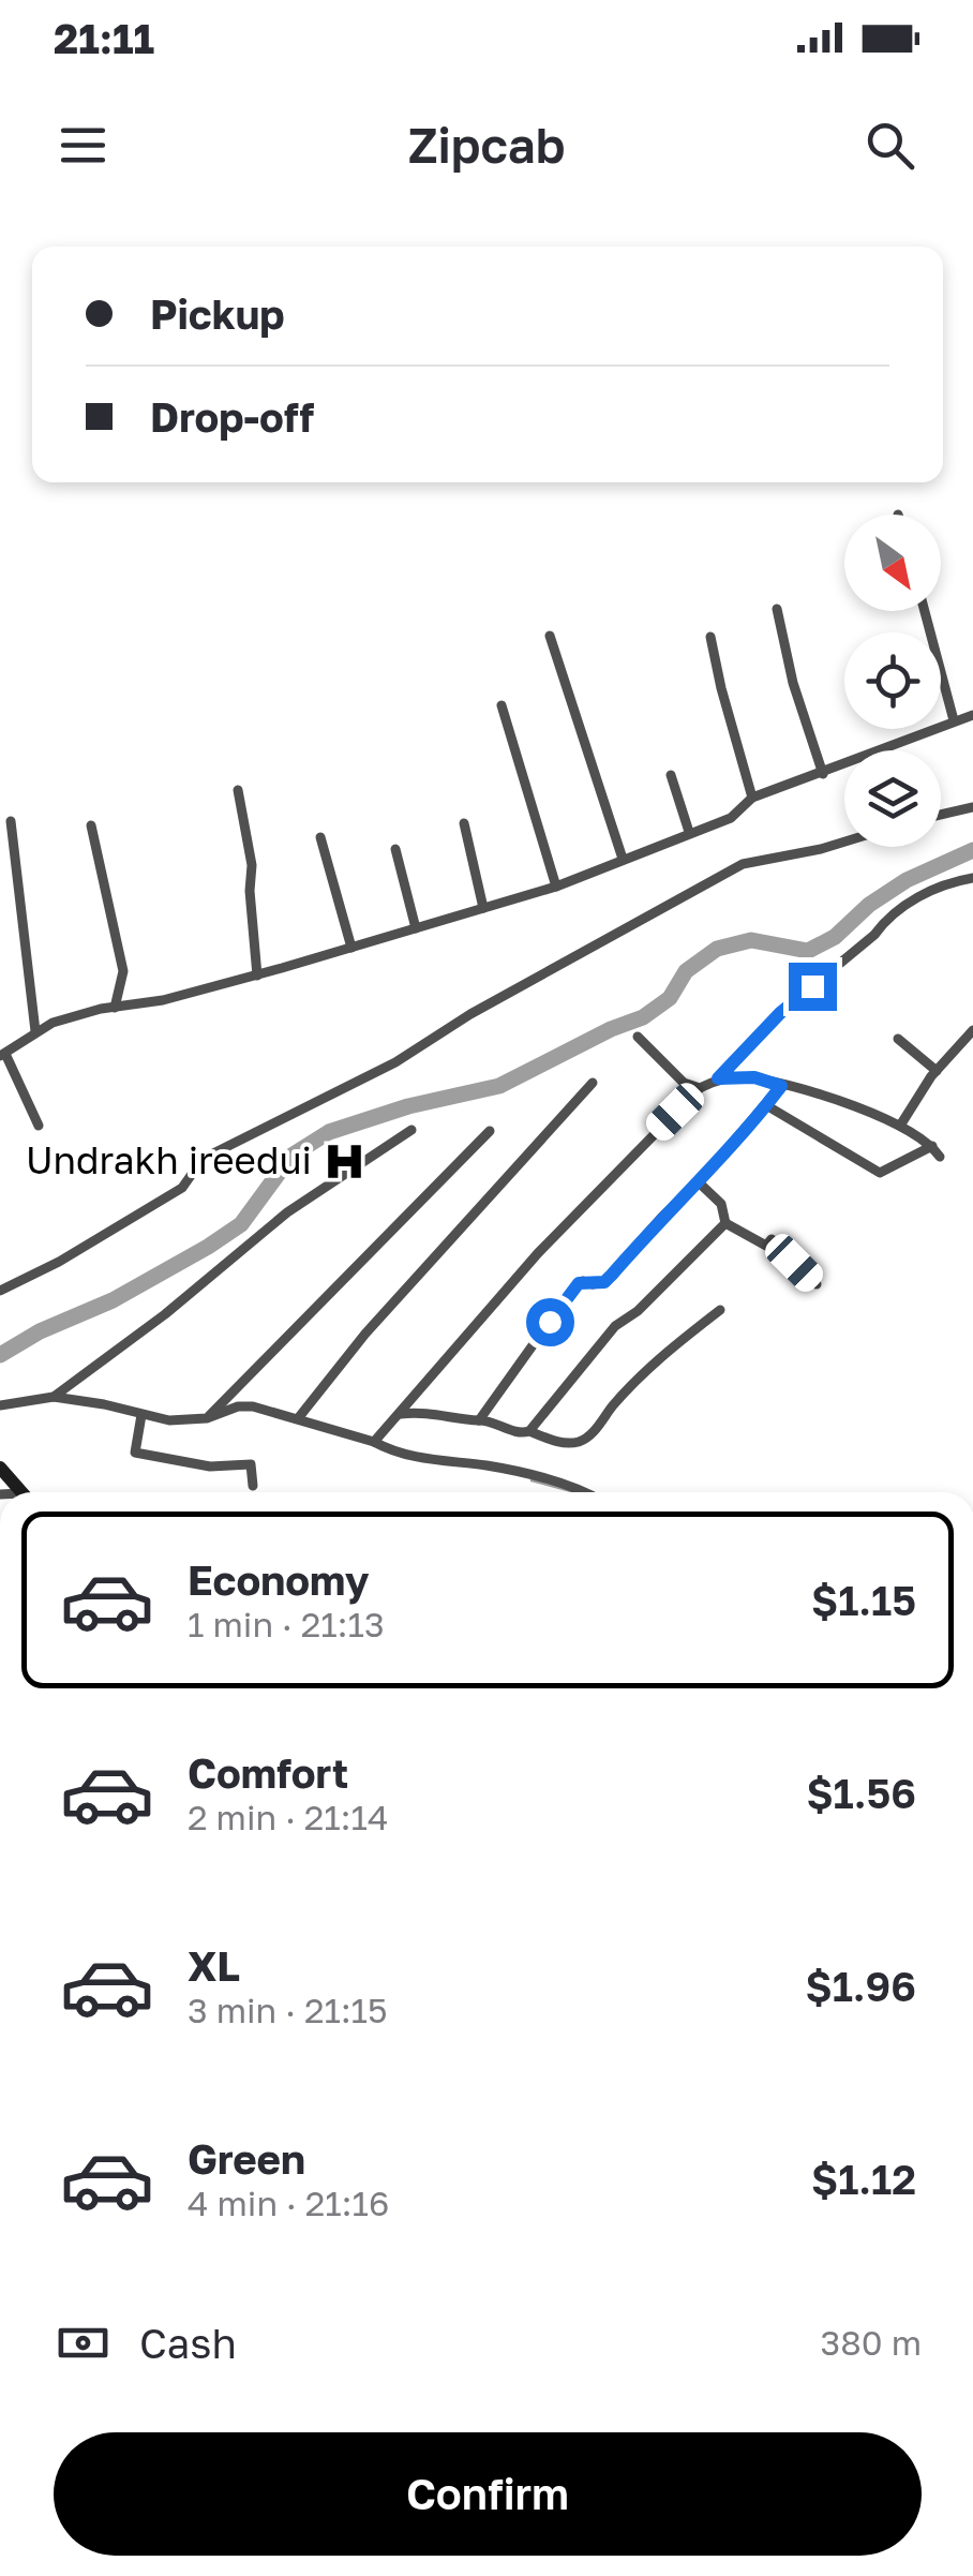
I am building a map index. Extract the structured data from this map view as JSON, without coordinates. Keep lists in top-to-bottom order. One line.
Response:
{"places":{"hospital":["Undrakh ireedui"]},"north":"bottom right","page":{"status":"21:11","header":"Zipcab","banner":["Pickup","Drop-off"],"list":[{"name":"Economy","note":"1 min · 21:13","value":"$1.15"},{"name":"Comfort","note":"2 min · 21:14","value":"$1.56"},{"name":"XL","note":"3 min · 21:15","value":"$1.96"},{"name":"Green","note":"4 min · 21:16","value":"$1.12"}],"pay":["Cash","380 m"],"buttons":"Confirm"}}
